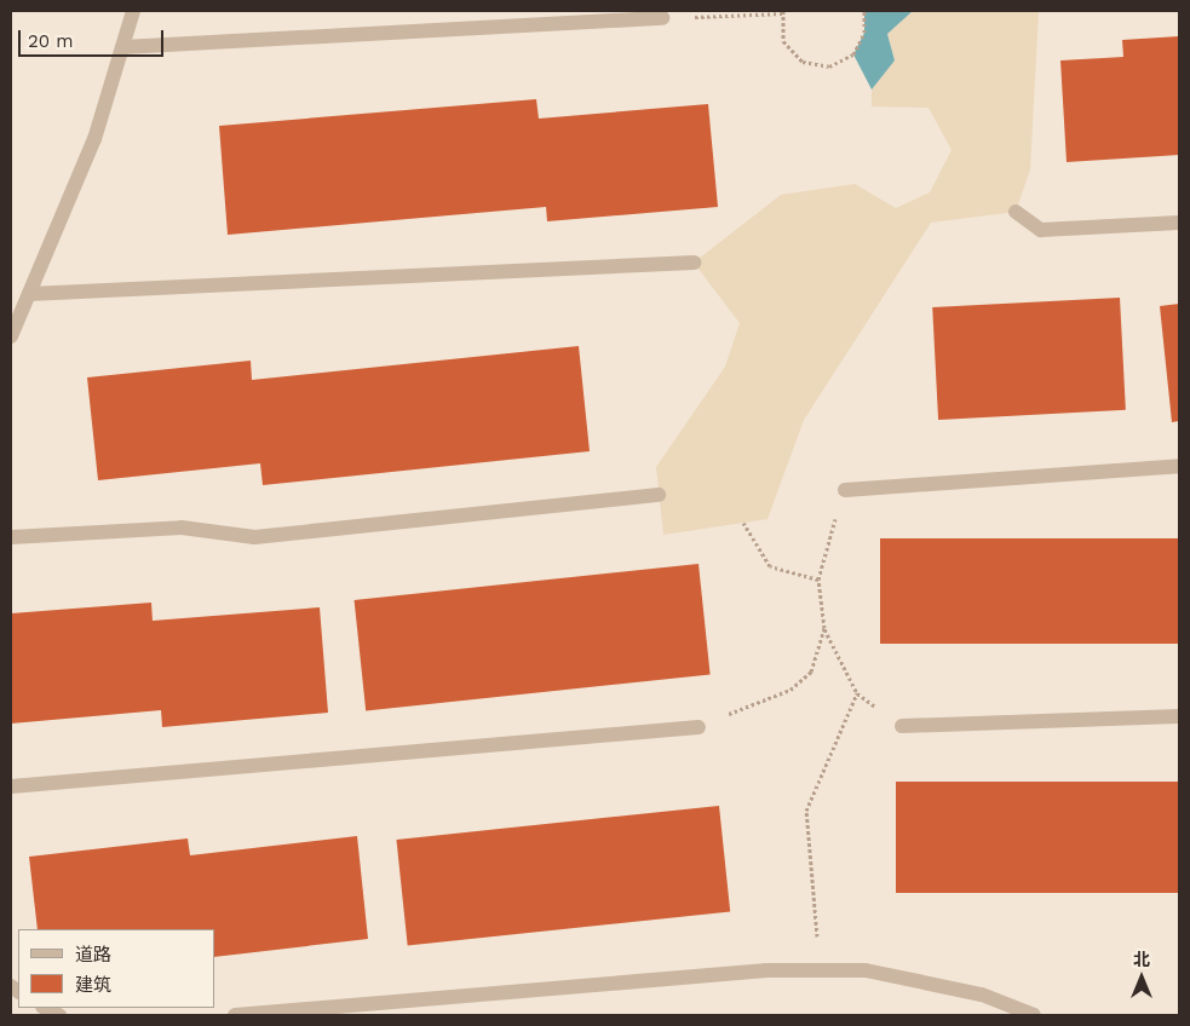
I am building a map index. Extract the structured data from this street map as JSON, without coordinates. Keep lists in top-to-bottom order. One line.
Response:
{"legend":["道路","建筑"],"scale_bar":"20 m","north":"top"}
